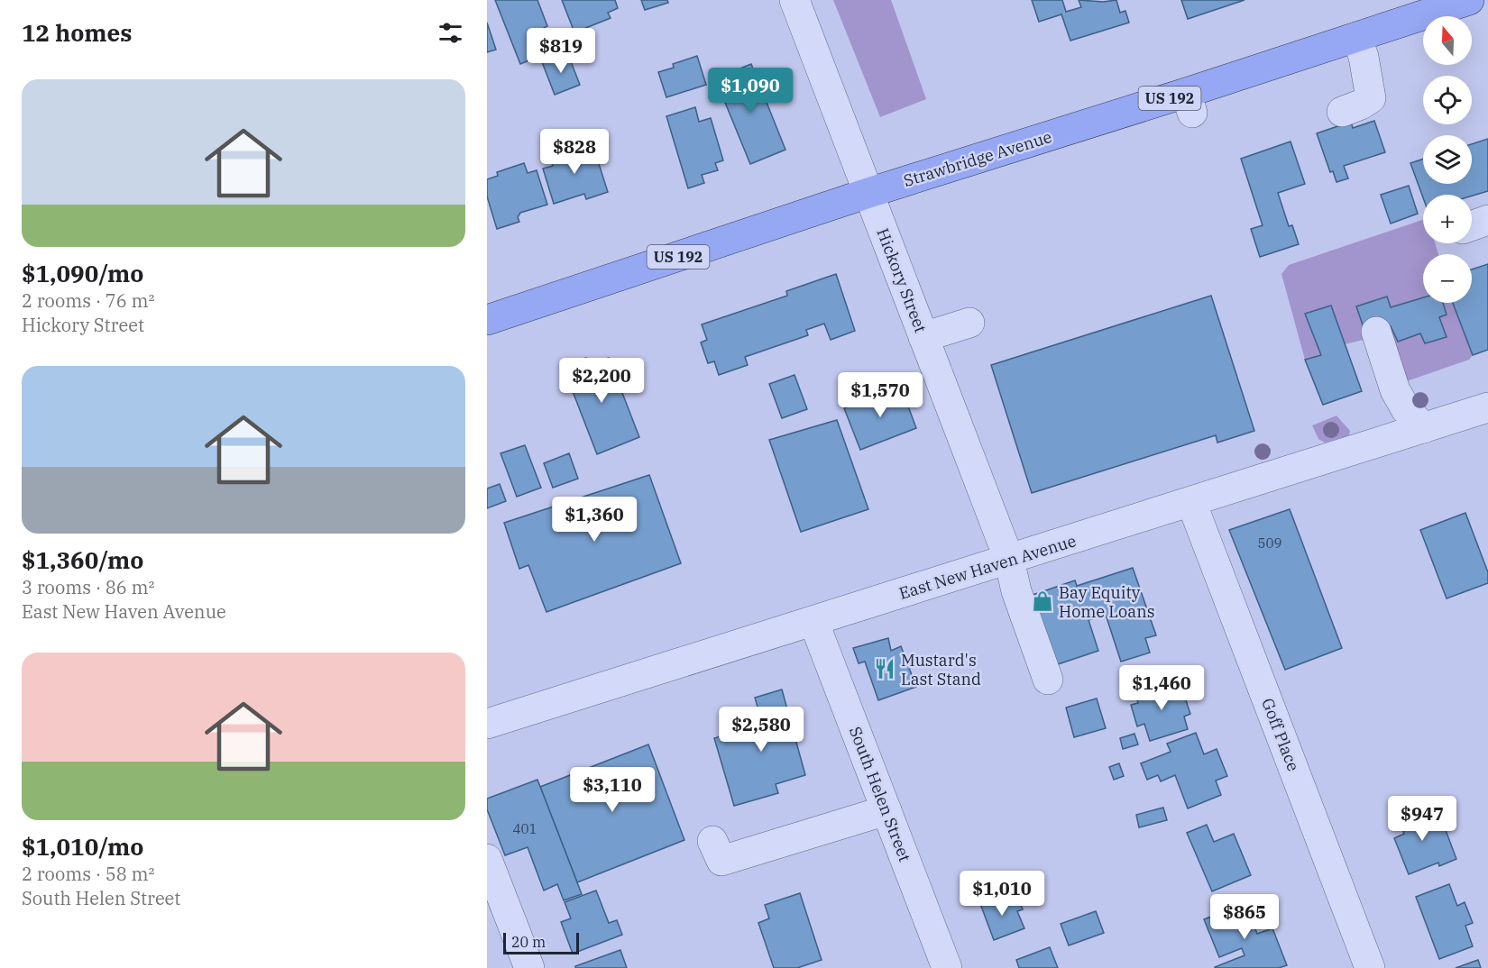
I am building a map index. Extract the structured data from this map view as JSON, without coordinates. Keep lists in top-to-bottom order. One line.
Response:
{"streets":{"main road":["US 192","Strawbridge Avenue"],"street":["Hickory Street","East New Haven Avenue","Goff Place","South Helen Street"]},"crossings":[["Strawbridge Avenue","Hickory Street"],["Hickory Street","East New Haven Avenue"],["East New Haven Avenue","Goff Place"],["East New Haven Avenue","South Helen Street"]],"places":{"shop":["Bay Equity Home Loans"],"restaurant":["Mustard's Last Stand"]},"house_numbers":["509","401"],"scale_bar":"20 m","north":"top","page":{"heading":"12 homes","map_buttons":["+","−"],"price":["$819","$1,090","$828","$2,200","$1,570","$1,360","$1,460","$2,580","$3,110","$947","$1,010","$865"],"list":[{"name":"$1,090/mo","note":"2 rooms · 76 m² · Hickory Street"},{"name":"$1,360/mo","note":"3 rooms · 86 m² · East New Haven Avenue"},{"name":"$1,010/mo","note":"2 rooms · 58 m² · South Helen Street"}],"scale":"20 m"}}
